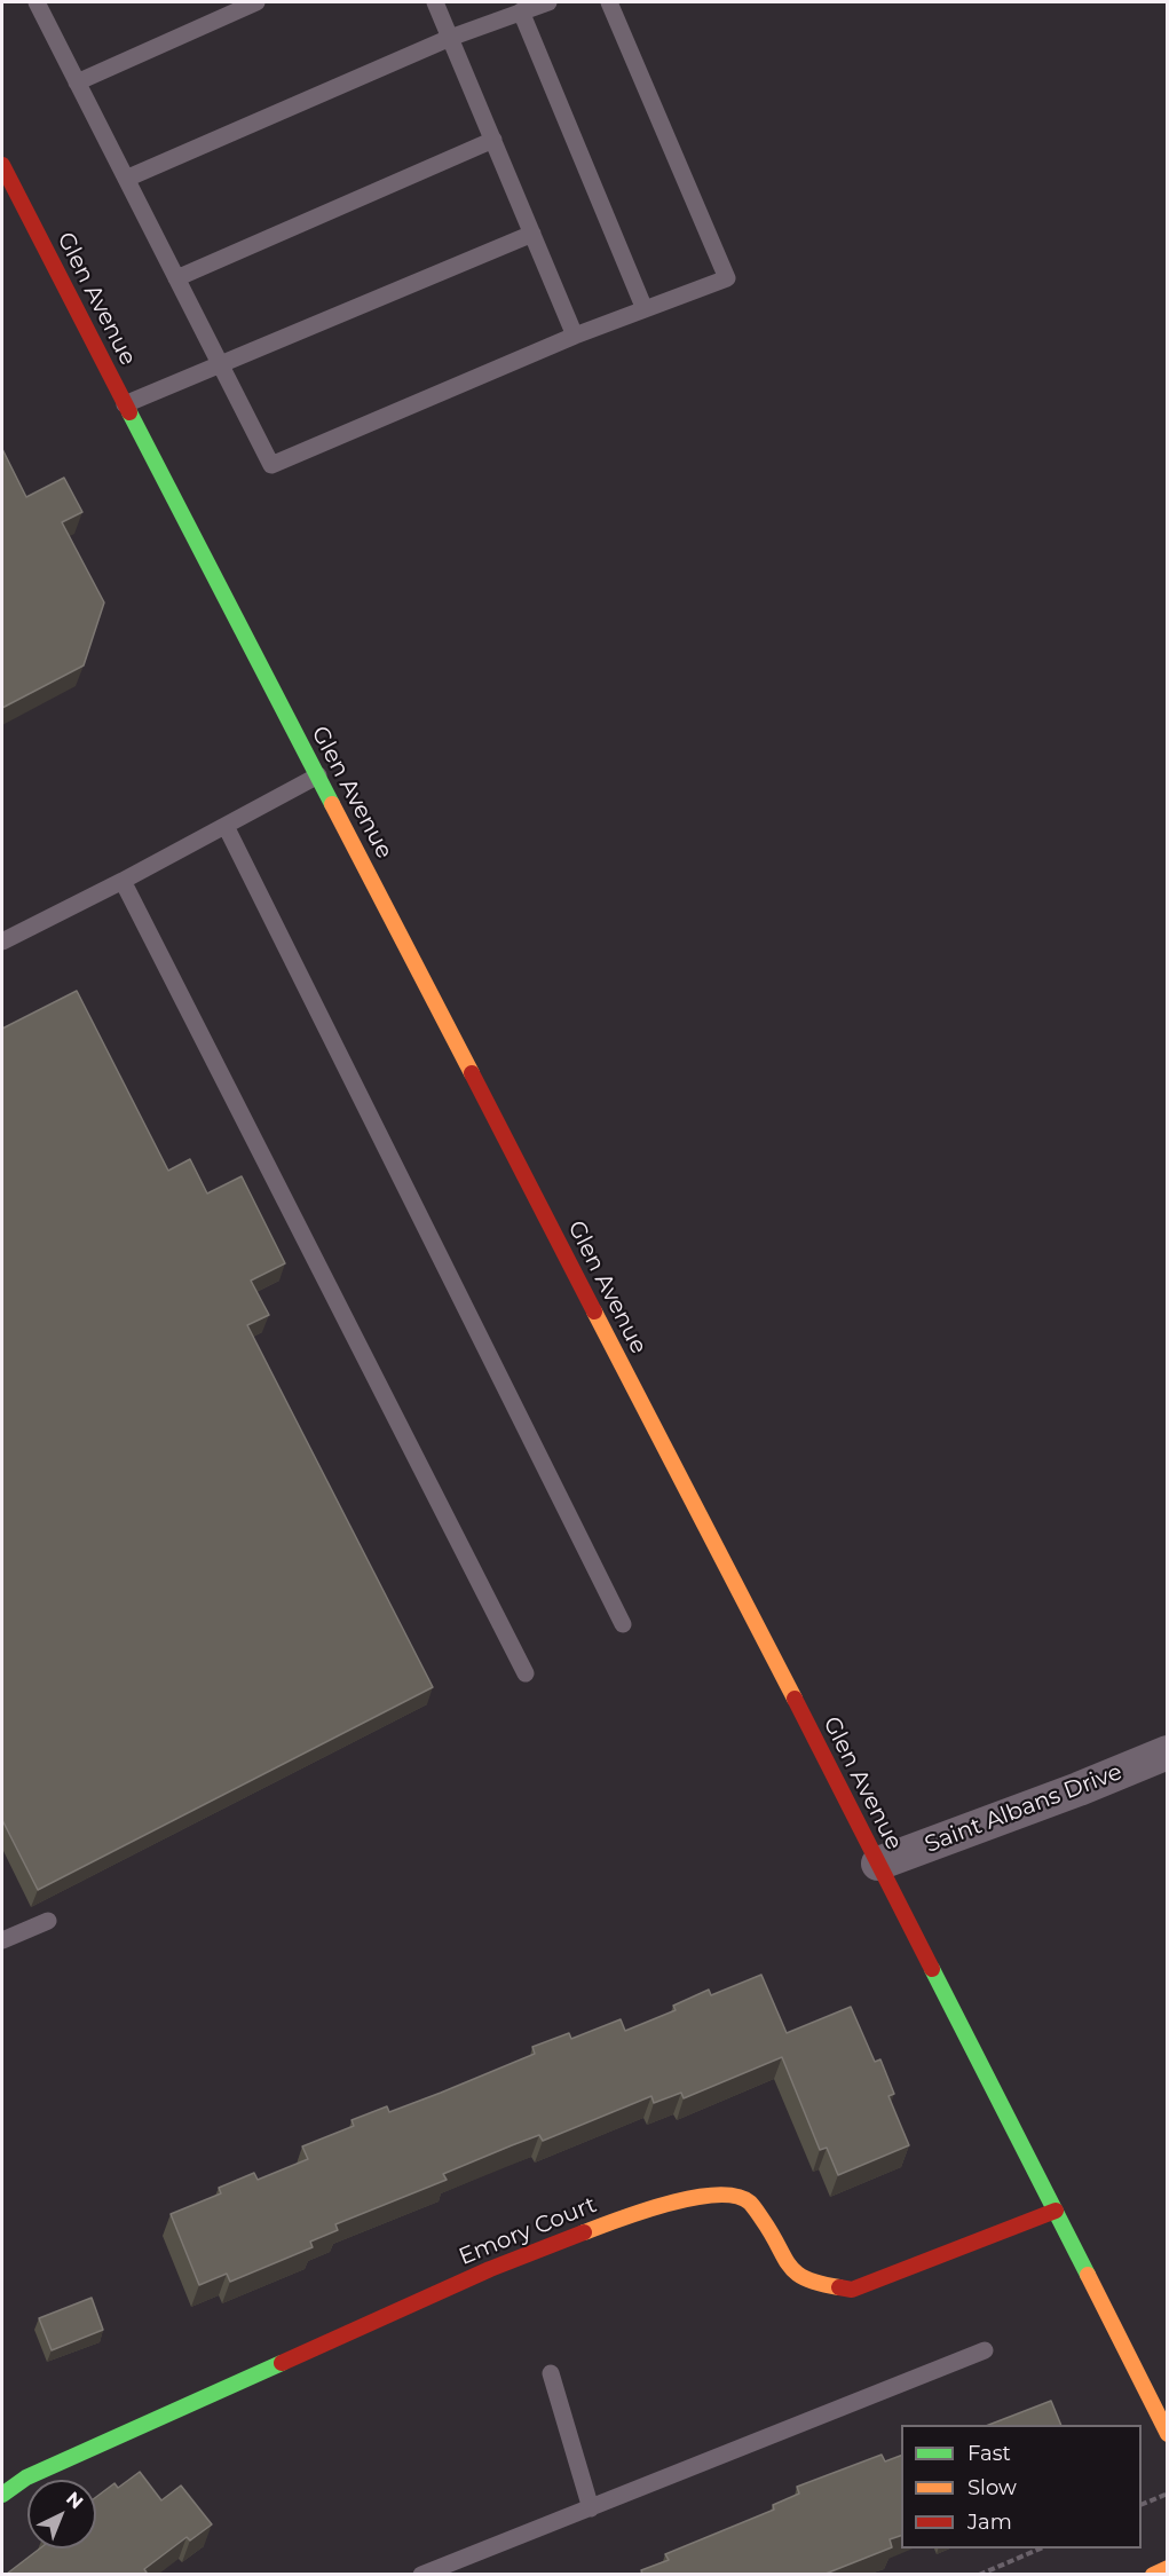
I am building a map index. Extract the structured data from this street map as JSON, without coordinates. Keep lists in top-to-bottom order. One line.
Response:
{"streets":{"street":["Glen Avenue","Saint Albans Drive","Emory Court"]},"crossings":[["Glen Avenue","Saint Albans Drive"],["Glen Avenue","Emory Court"]],"legend":["Fast","Slow","Jam"],"north":"top right"}
